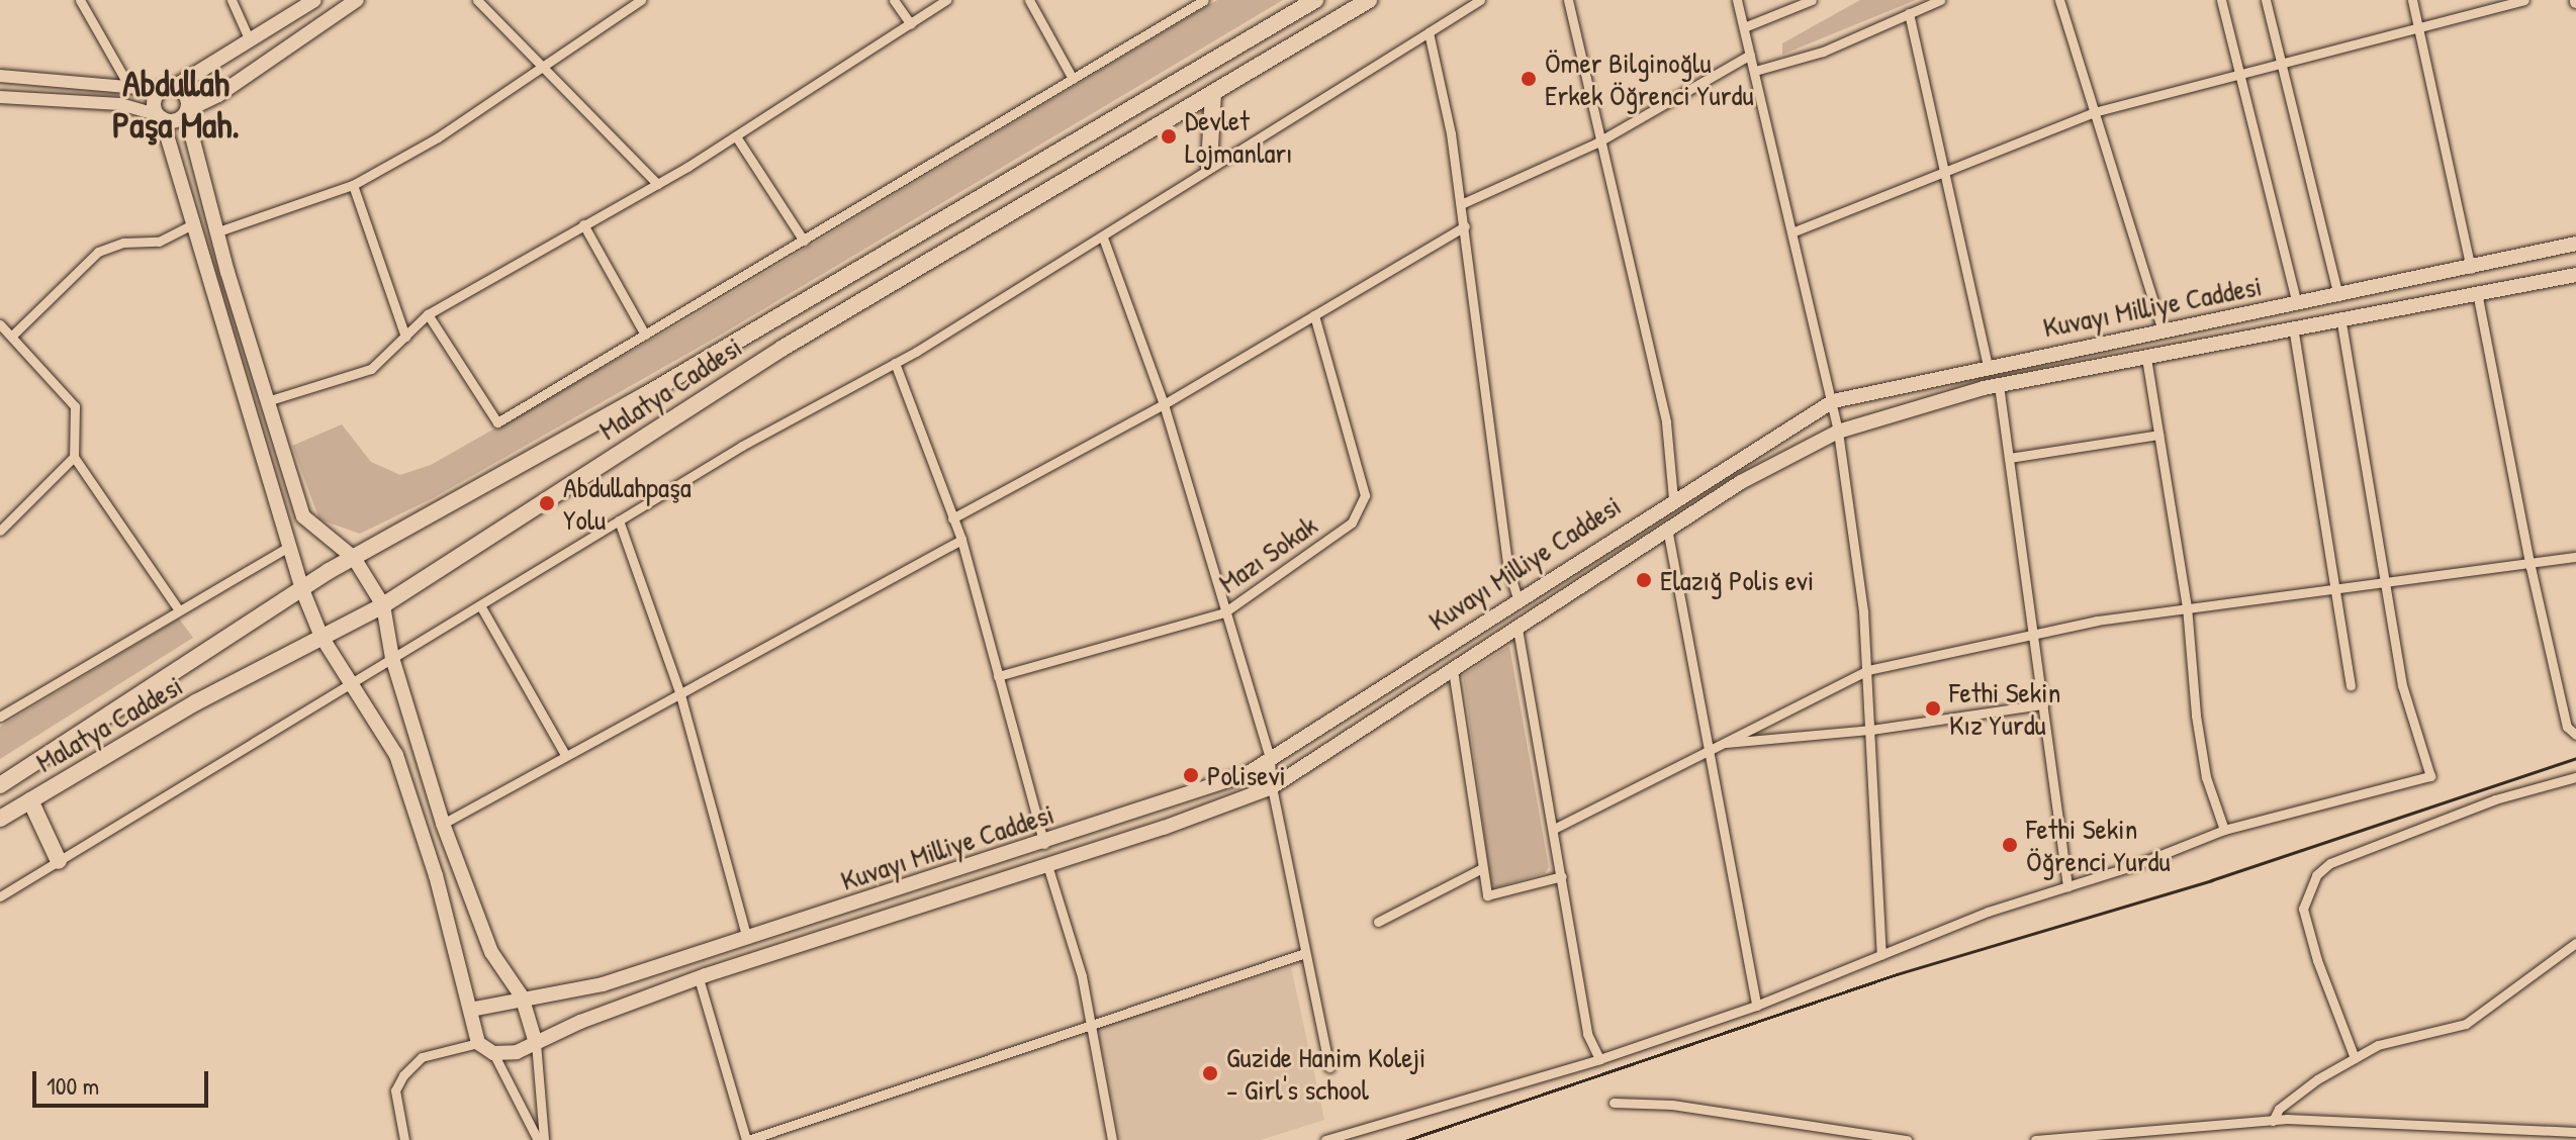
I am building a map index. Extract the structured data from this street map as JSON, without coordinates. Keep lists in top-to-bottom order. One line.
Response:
{"streets":{"highway":["Malatya Caddesi"],"main road":["Kuvayı Milliye Caddesi"],"street":["Mazı Sokak"]},"districts":["Abdullah Paşa Mah."],"places":["Ömer Bilginoğlu Erkek Öğrenci Yurdu","Devlet Lojmanları","Abdullahpaşa Yolu","Elazığ Polis evi","Fethi Sekin Kız Yurdu","Polisevi","Fethi Sekin Öğrenci Yurdu","Guzide Hanim Koleji - Girl's school"],"scale_bar":"100 m"}
